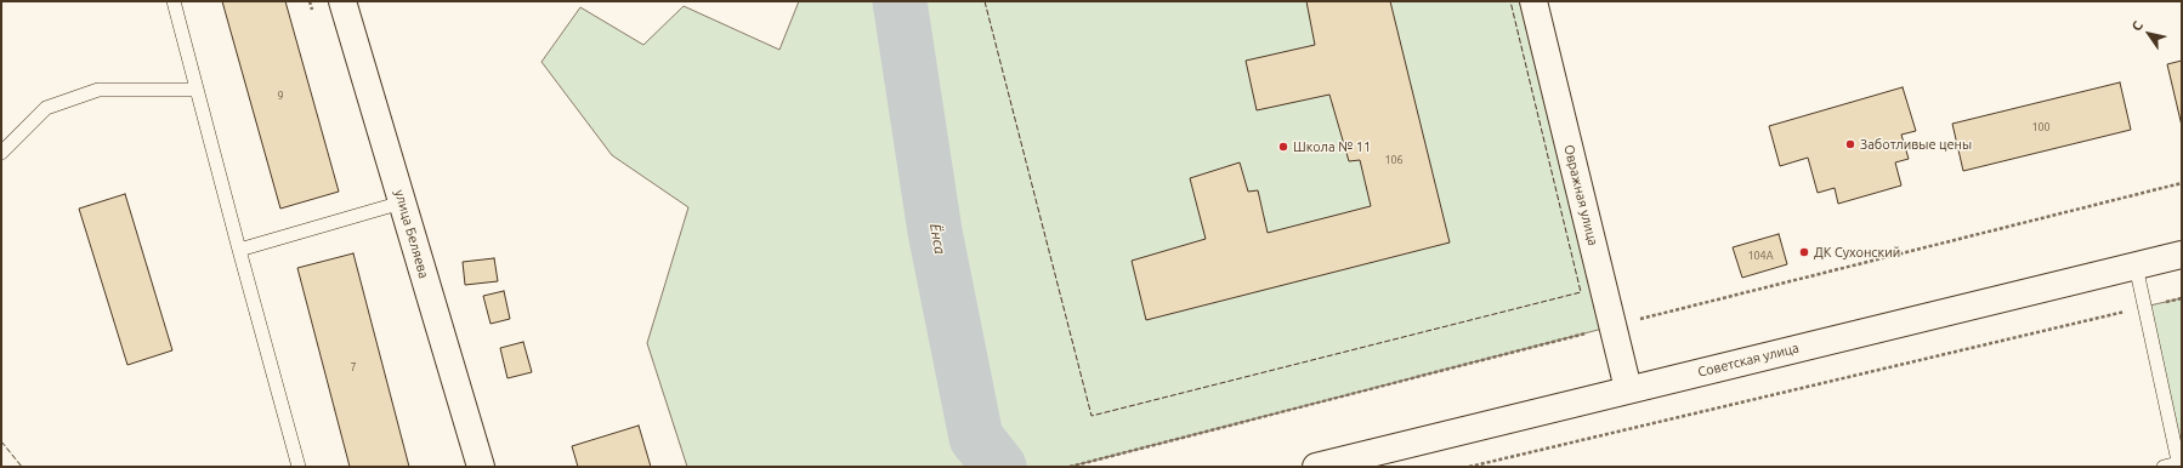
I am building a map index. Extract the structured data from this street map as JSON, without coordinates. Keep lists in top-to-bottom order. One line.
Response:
{"streets":{"main road":["Овражная улица","улица Беляева","Советская улица"]},"crossings":[["Овражная улица","Советская улица"]],"water":["Ёнса"],"places":["Заботливые цены","Школа № 11","ДК Сухонский"],"house_numbers":["9","100","106","104А","7"],"north":"top left"}
